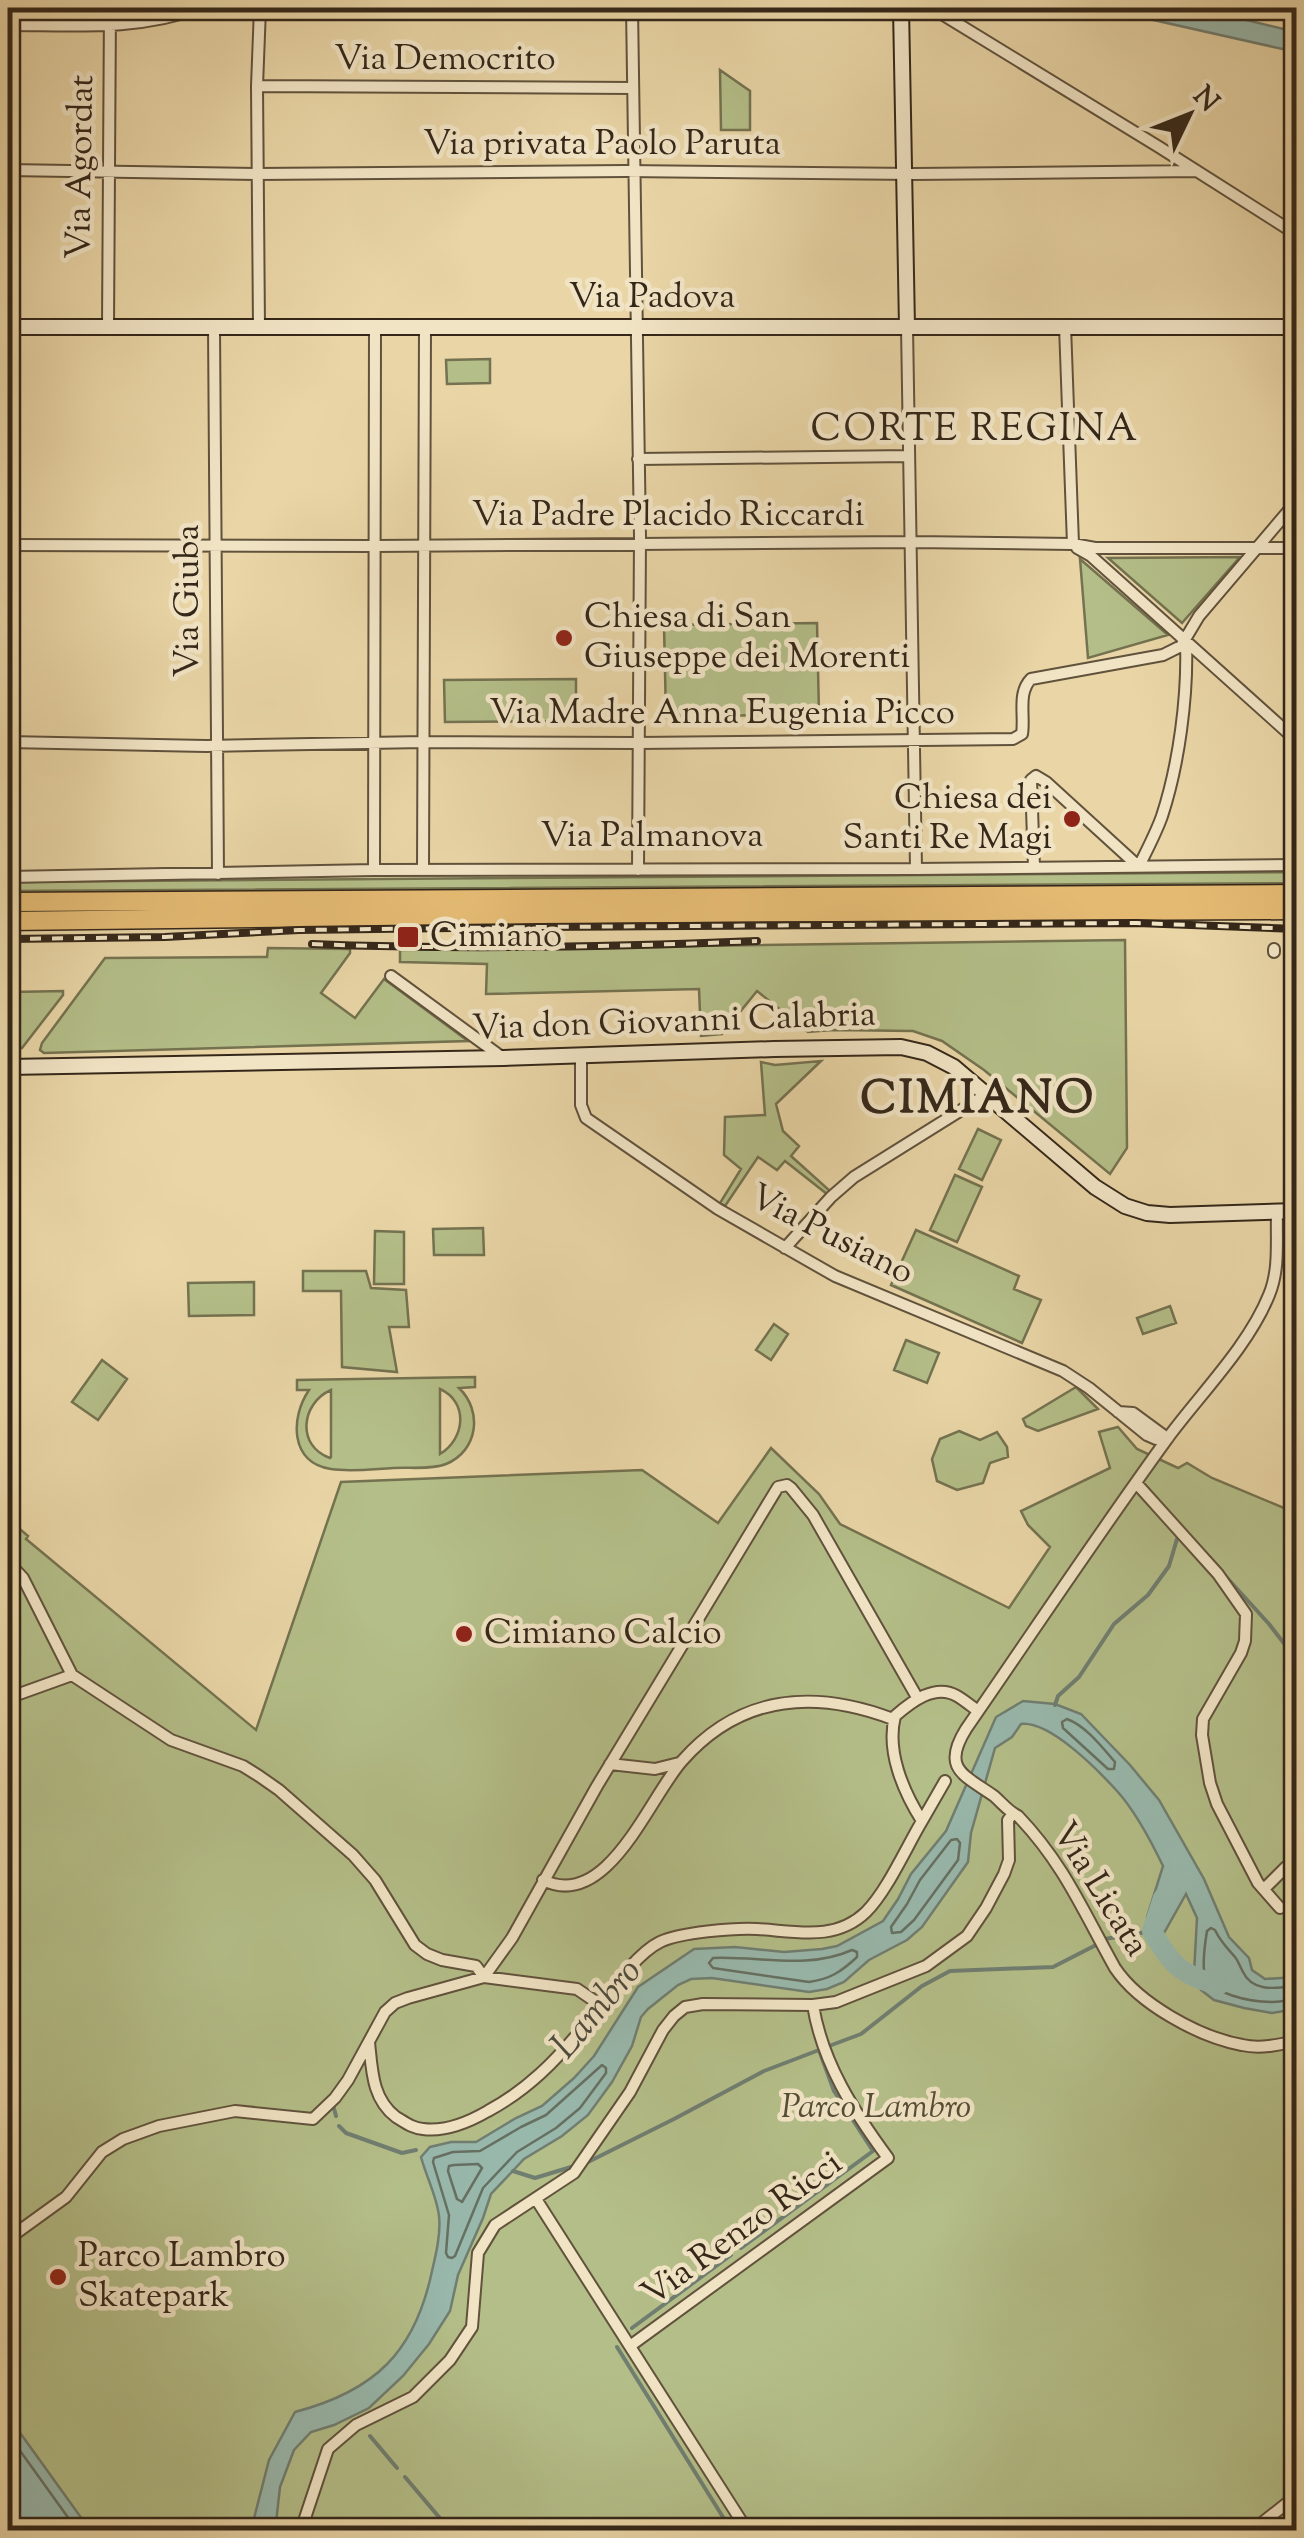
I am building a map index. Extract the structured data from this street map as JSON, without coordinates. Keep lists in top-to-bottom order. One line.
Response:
{"streets":{"highway":["Via Palmanova"],"street":["Via Democrito","Via privata Paolo Paruta","Via Agordat","Via Padova","Via Padre Placido Riccardi","Via Giuba","Via Madre Anna Eugenia Picco","Via don Giovanni Calabria","Via Pusiano","Via Licata","Via Renzo Ricci"]},"crossings":[["Via privata Paolo Paruta","Via Agordat"],["Via Agordat","Via Padova"],["Via Padova","Via Giuba"],["Via Padre Placido Riccardi","Via Giuba"],["Via Giuba","Via Madre Anna Eugenia Picco"],["Via Giuba","Via Palmanova"],["Via don Giovanni Calabria","Via Pusiano"],["Via don Giovanni Calabria","Via Licata"],["Via Pusiano","Via Licata"]],"districts":["CORTE REGINA","CIMIANO"],"water":["Lambro"],"parks":["Parco Lambro"],"places":{"other":["Chiesa di San Giuseppe dei Morenti","Chiesa dei Santi Re Magi","Cimiano Calcio","Parco Lambro Skatepark"],"transit":["Cimiano"]},"north":"top right"}
